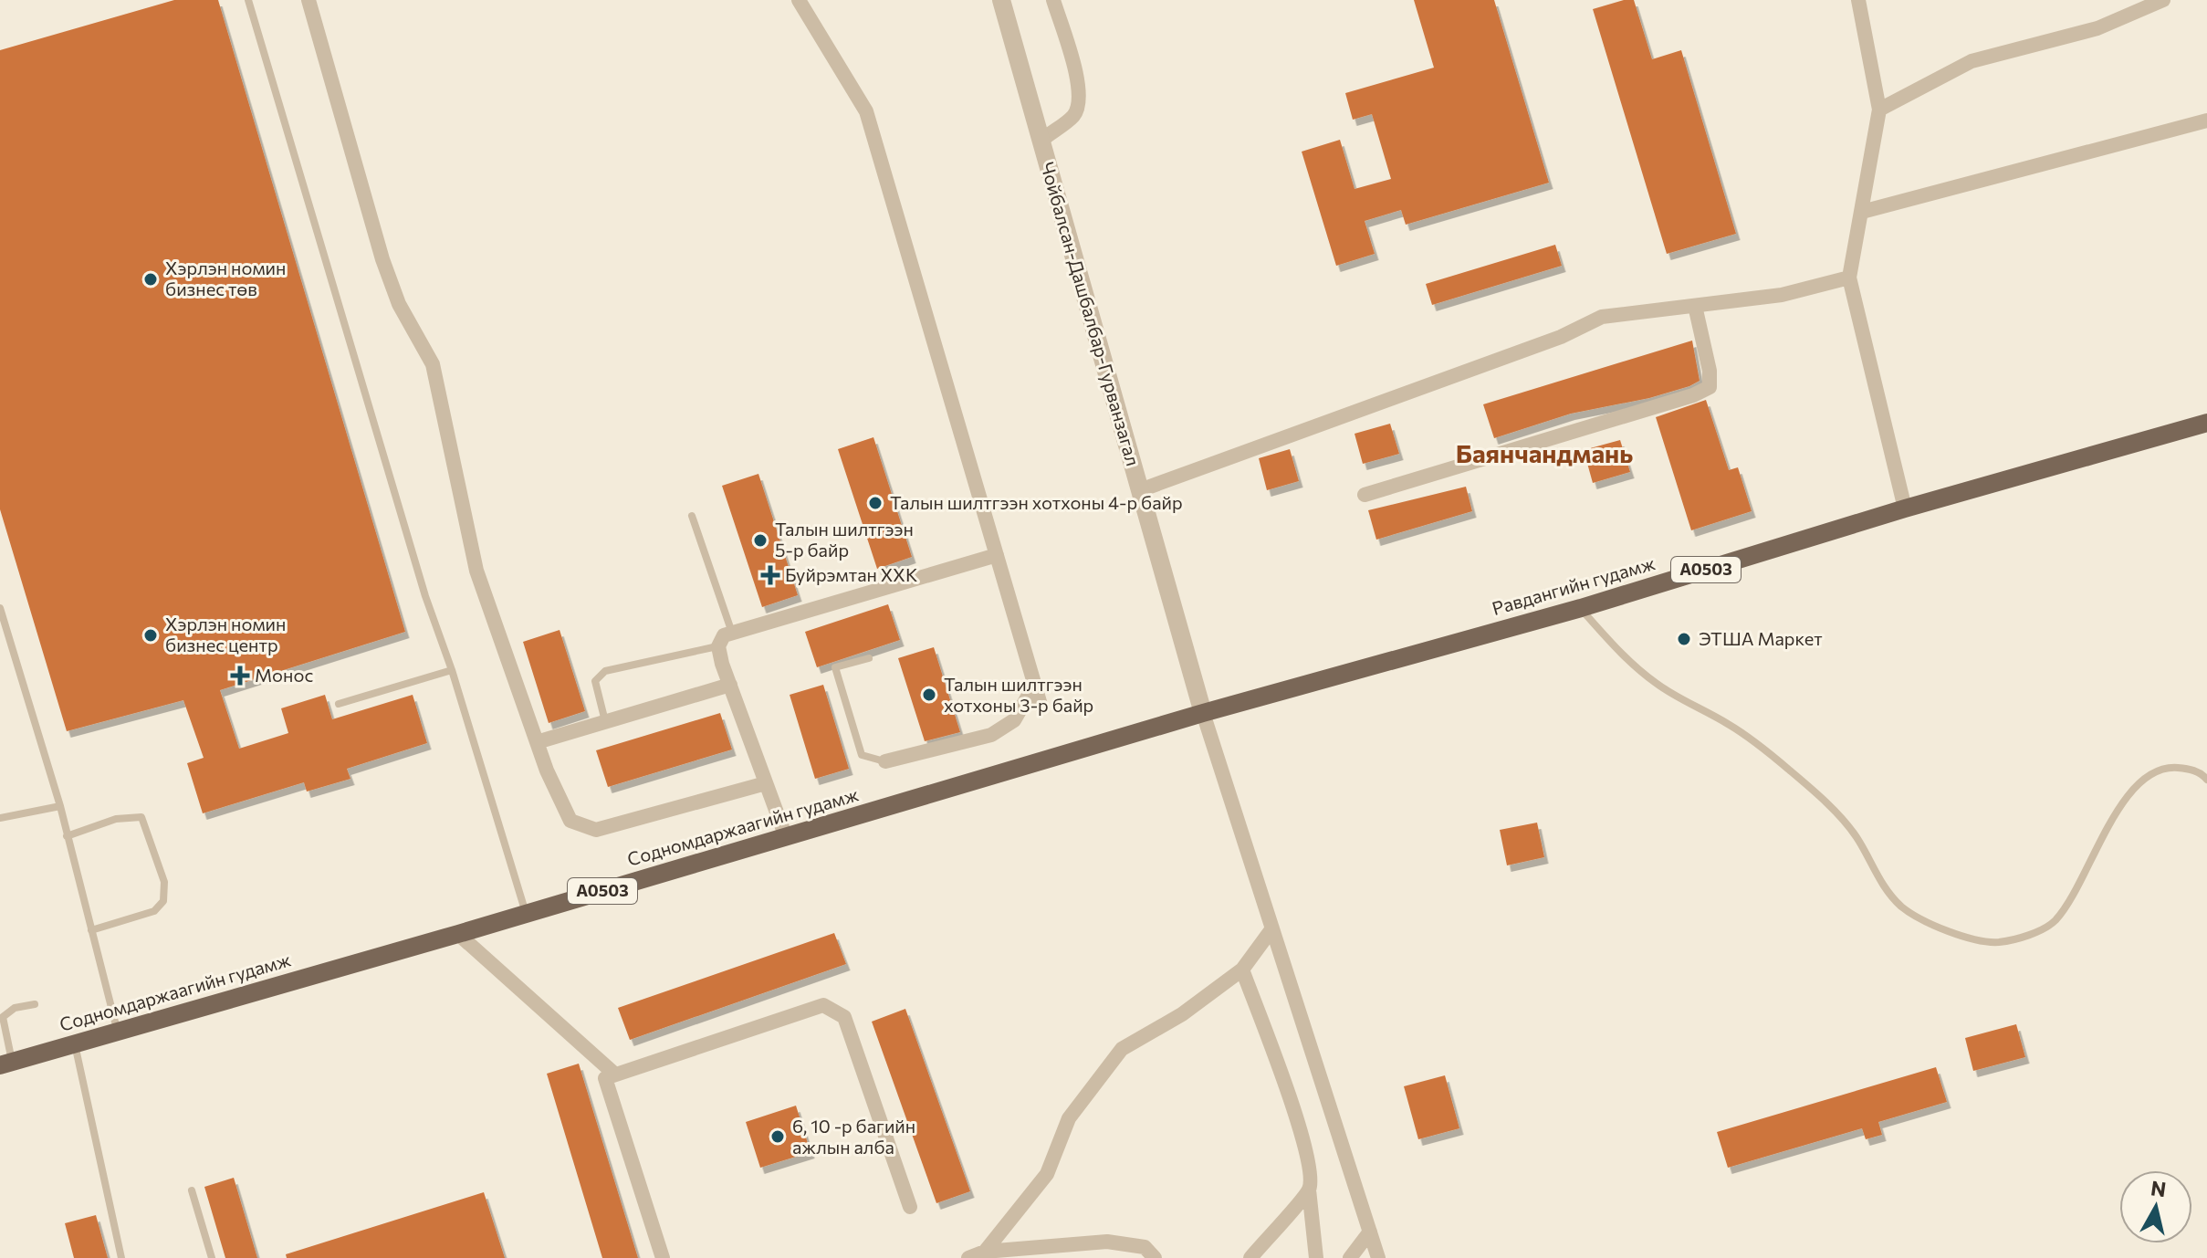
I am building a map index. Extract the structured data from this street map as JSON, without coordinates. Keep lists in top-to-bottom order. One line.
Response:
{"streets":{"main road":["A0503","Равдангийн гудамж","Содномдаржаагийн гудамж"],"street":["Чойбалсан-Дашбалбар-Гурванзагал"]},"crossings":[["Чойбалсан-Дашбалбар-Гурванзагал","Равдангийн гудамж"],["Чойбалсан-Дашбалбар-Гурванзагал","Содномдаржаагийн гудамж"],["Равдангийн гудамж","Содномдаржаагийн гудамж"]],"districts":["Баянчандмань"],"places":{"other":["Хэрлэн номин бизнес төв","Талын шилтгээн хотхоны 4-р байр","Талын шилтгээн 5-р байр","Хэрлэн номин бизнес центр","ЭТША Маркет","Талын шилтгээн хотхоны 3-р байр","6, 10 -р багийн ажлын алба"],"health":["Буйрэмтан ХХК","Монос"]},"north":"top"}
